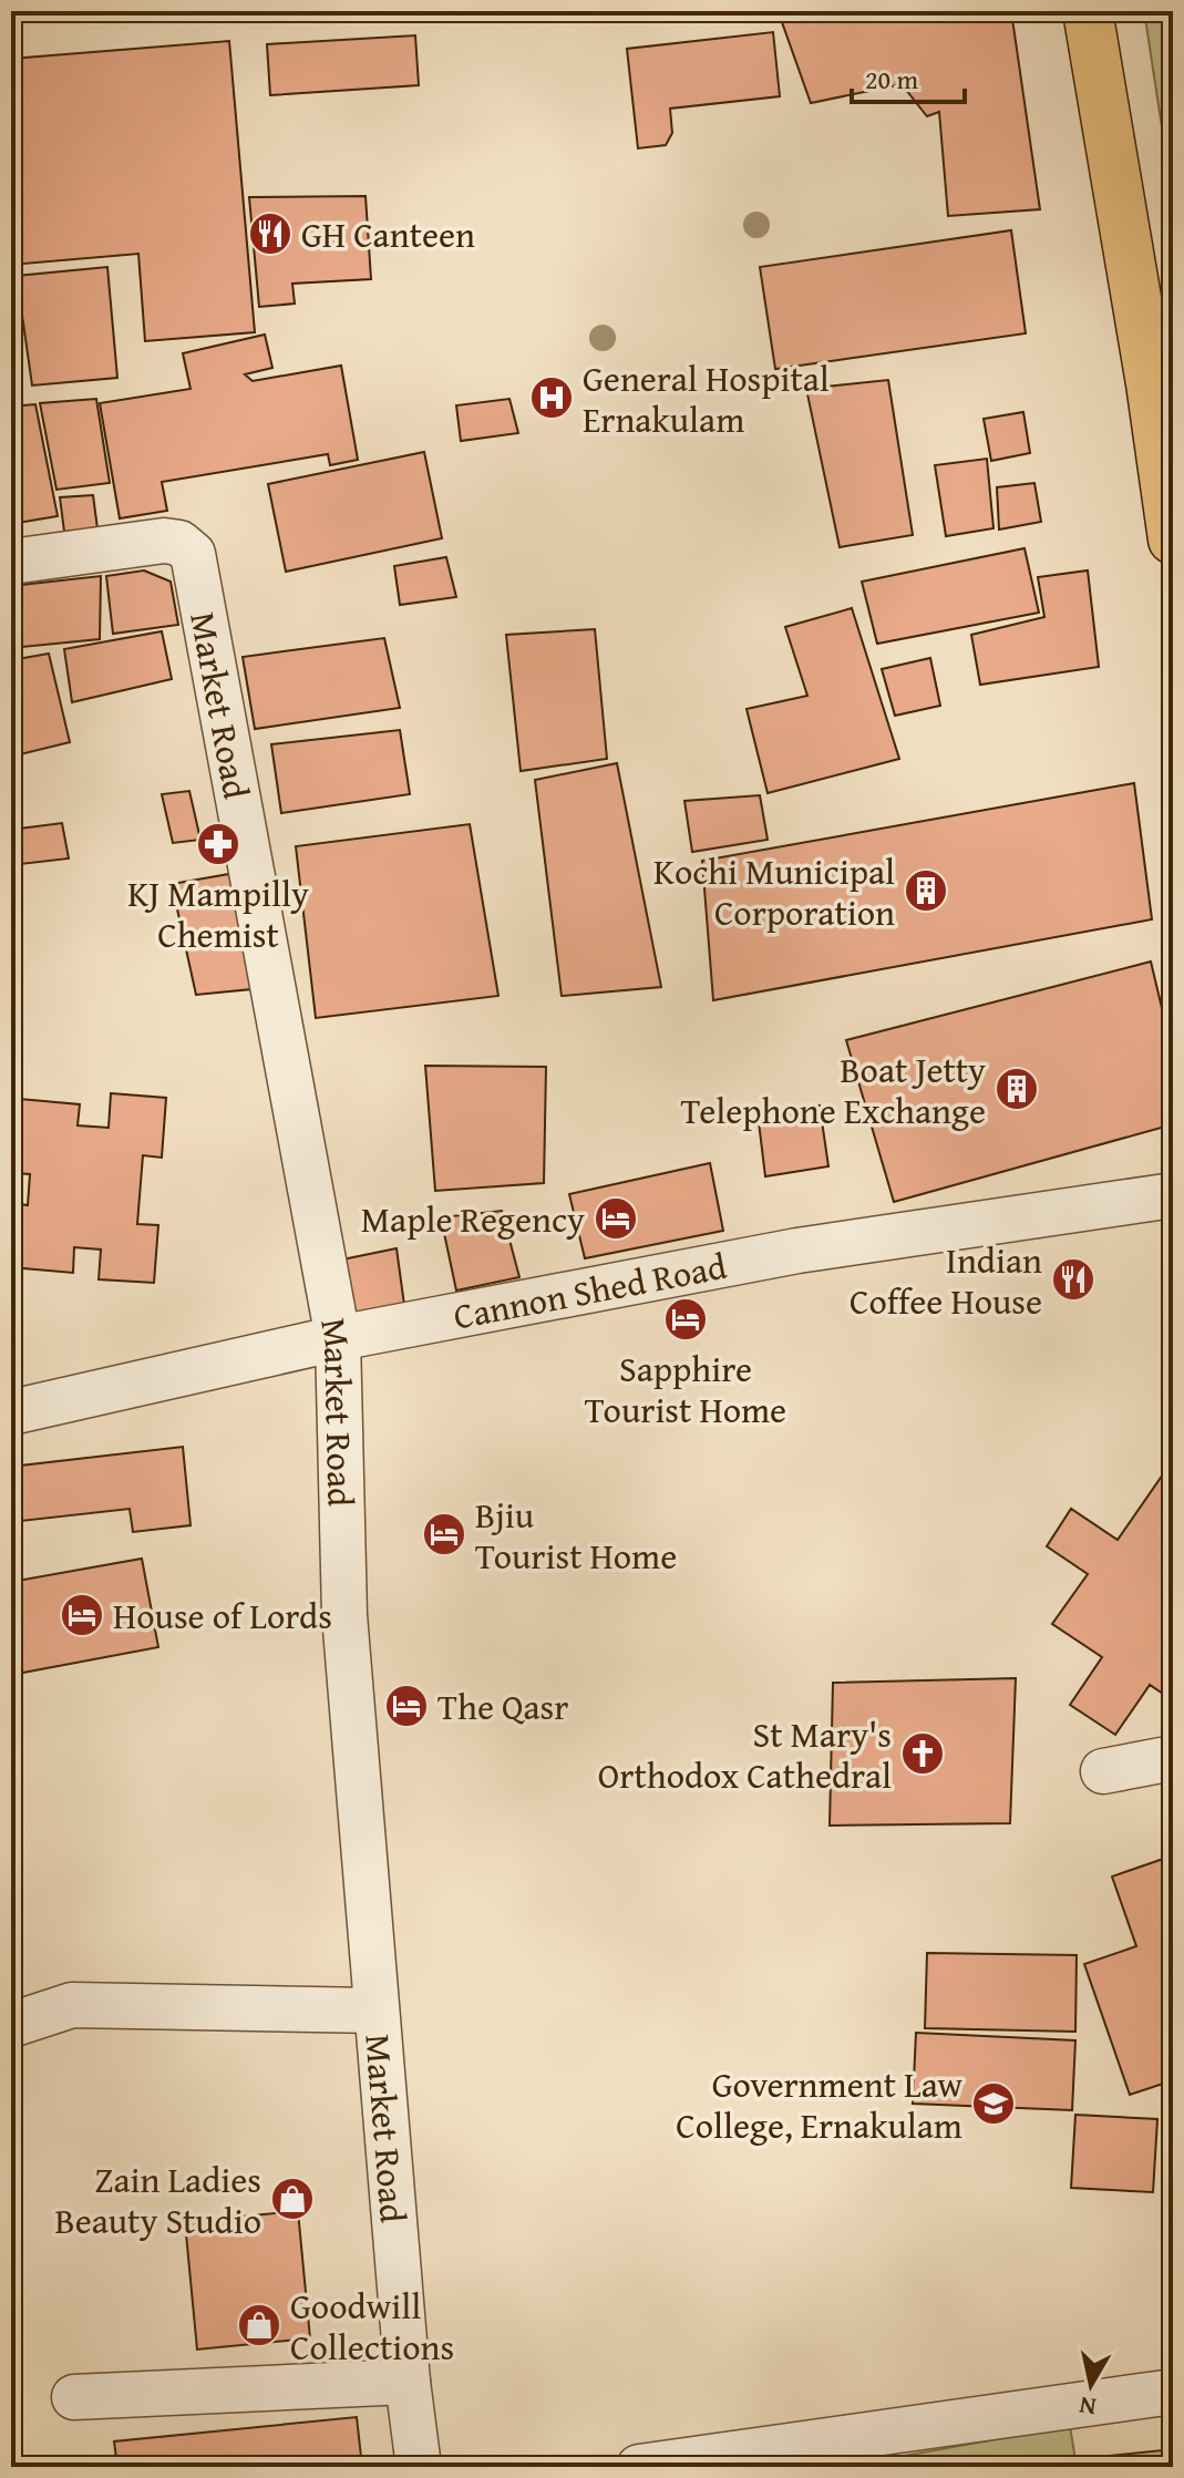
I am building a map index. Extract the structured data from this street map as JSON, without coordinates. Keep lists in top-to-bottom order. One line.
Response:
{"streets":{"street":["Market Road","Cannon Shed Road"]},"crossings":[["Market Road","Cannon Shed Road"]],"places":{"restaurant":["GH Canteen","Indian Coffee House"],"hospital":["General Hospital Ernakulam"],"pharmacy":["KJ Mampilly Chemist"],"building":["Kochi Municipal Corporation","Boat Jetty Telephone Exchange"],"hotel":["Maple Regency","Sapphire Tourist Home","Bjiu Tourist Home","House of Lords","The Qasr"],"church":["St Mary's Orthodox Cathedral"],"school or university":["Government Law College, Ernakulam"],"shop":["Zain Ladies Beauty Studio","Goodwill Collections"]},"scale_bar":"20 m","north":"bottom"}
